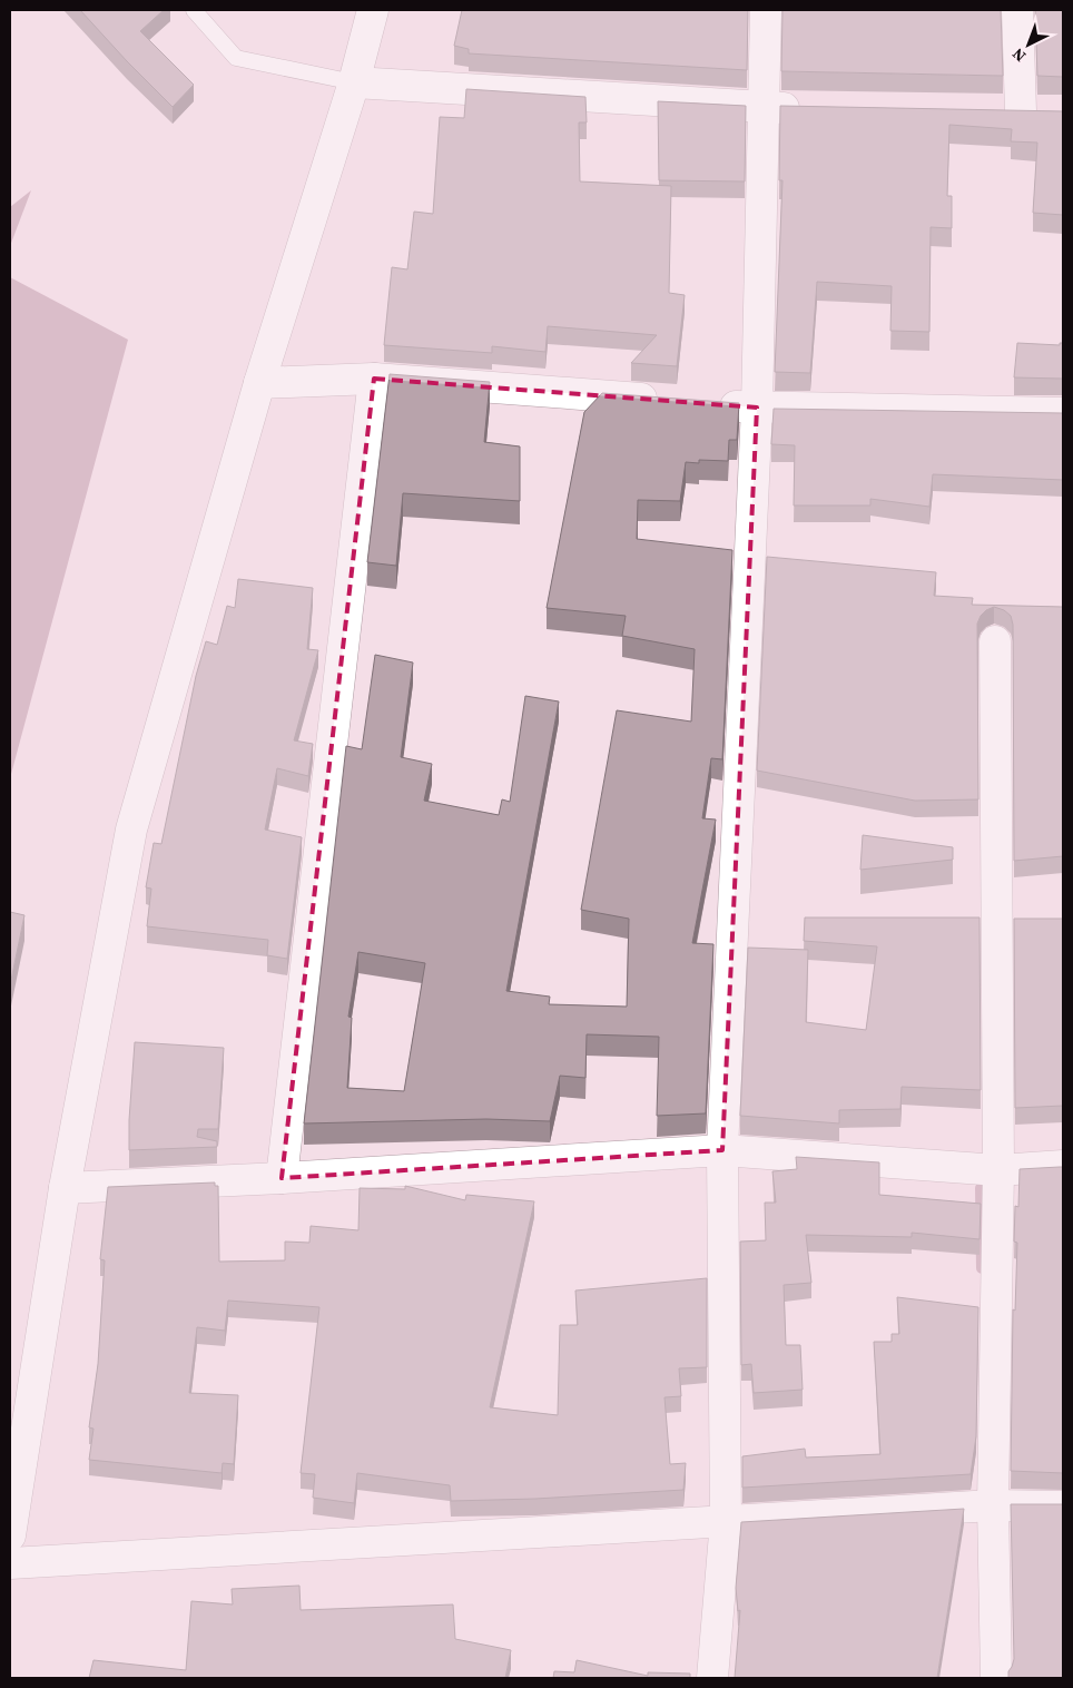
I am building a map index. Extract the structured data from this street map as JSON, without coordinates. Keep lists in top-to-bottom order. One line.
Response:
{"north":"bottom left"}
